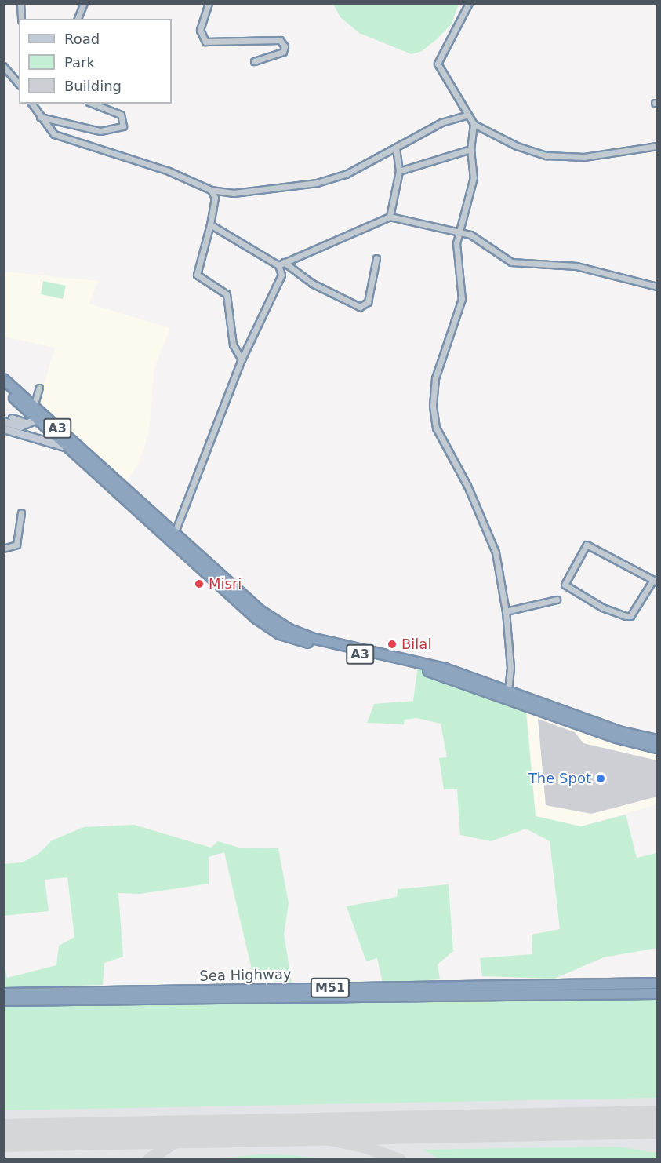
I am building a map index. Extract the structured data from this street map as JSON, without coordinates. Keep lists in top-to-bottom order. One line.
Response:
{"streets":{"highway":["A3","Sea Highway","M51"]},"places":["Misri","Bilal","The Spot"],"legend":["Road","Park","Building"]}
